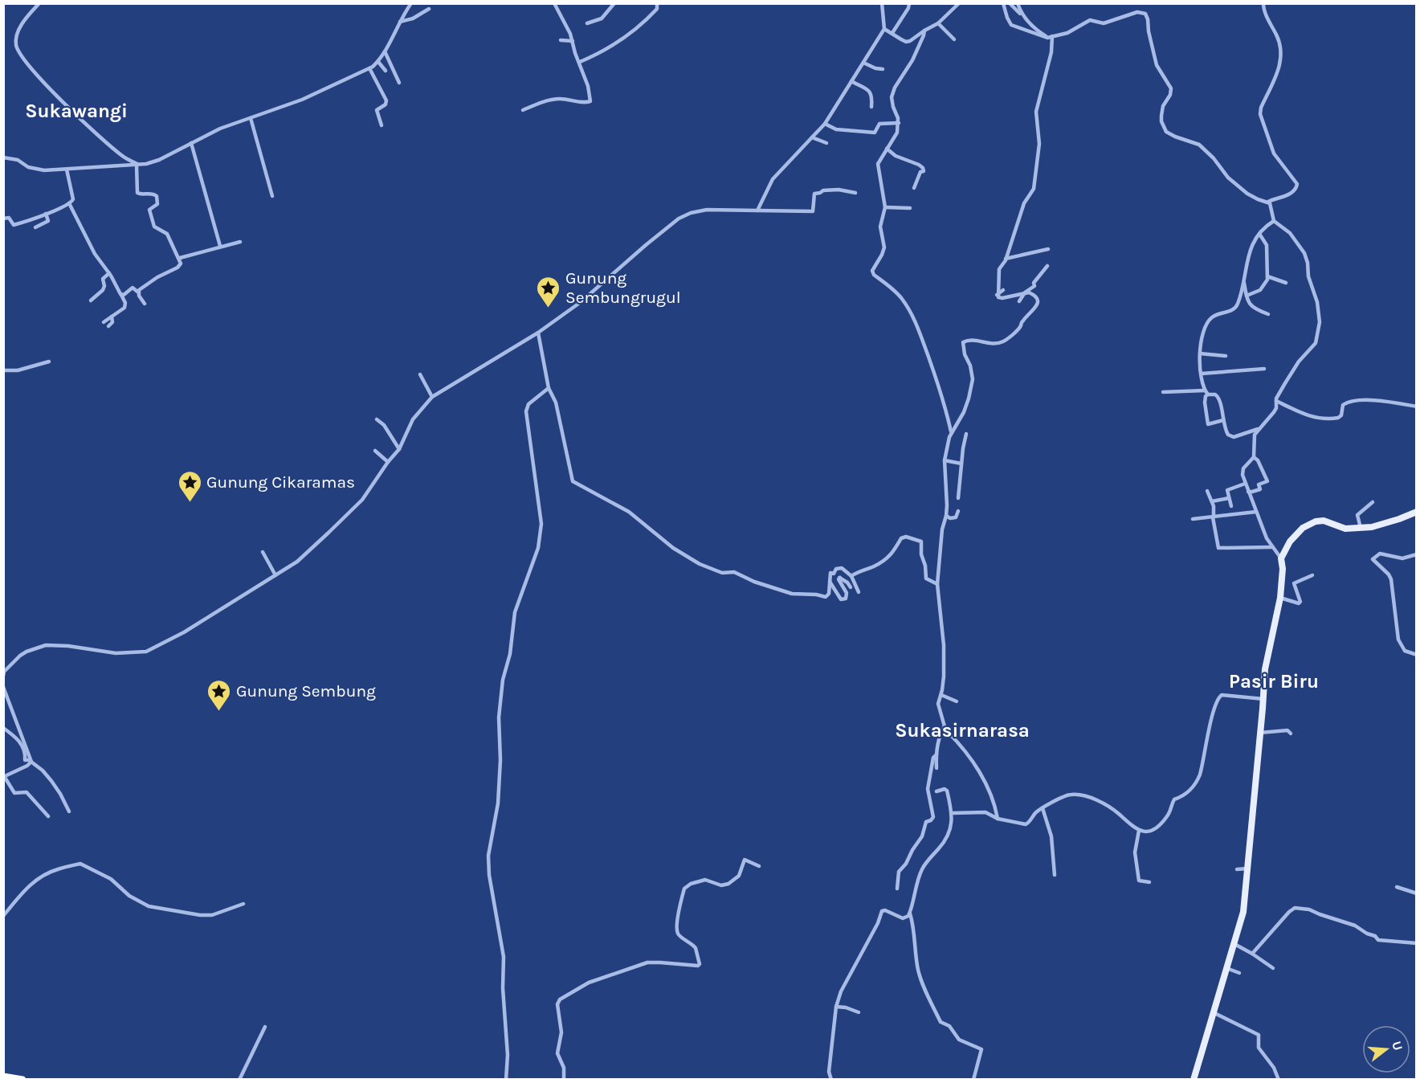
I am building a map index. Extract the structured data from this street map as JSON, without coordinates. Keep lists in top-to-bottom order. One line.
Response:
{"districts":["Sukawangi","Pasir Biru","Sukasirnarasa"],"places":{"place":["Gunung Sembungrugul","Gunung Cikaramas","Gunung Sembung"]},"north":"right"}
